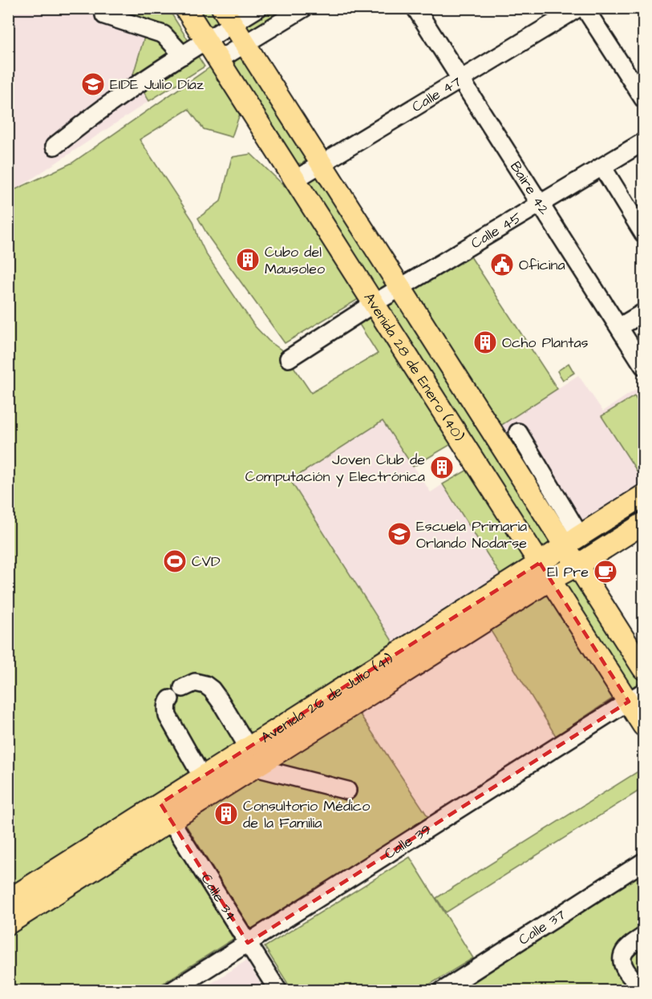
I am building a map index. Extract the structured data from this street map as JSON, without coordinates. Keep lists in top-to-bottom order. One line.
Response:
{"streets":{"main road":["Avenida 28 de Enero (40)","Avenida 26 de Julio (41)"],"street":["Calle 47","Baire 42","Calle 45","Calle 39","Calle 34","Calle 37"]},"crossings":[["Calle 47","Baire 42"],["Calle 47","Avenida 28 de Enero (40)"],["Baire 42","Calle 45"],["Calle 45","Avenida 28 de Enero (40)"],["Avenida 28 de Enero (40)","Avenida 26 de Julio (41)"],["Avenida 28 de Enero (40)","Calle 39"],["Avenida 26 de Julio (41)","Calle 34"],["Calle 39","Calle 34"]],"places":{"school or university":["EIDE Julio Díaz","Escuela Primaria Orlando Nodarse"],"building":["Cubo del Mausoleo","Ocho Plantas","Joven Club de Computación y Electrónica","Consultorio Médico de la Familia"],"public building":["Oficina"],"sports":["CVD"],"cafe":["El Pre"]}}
